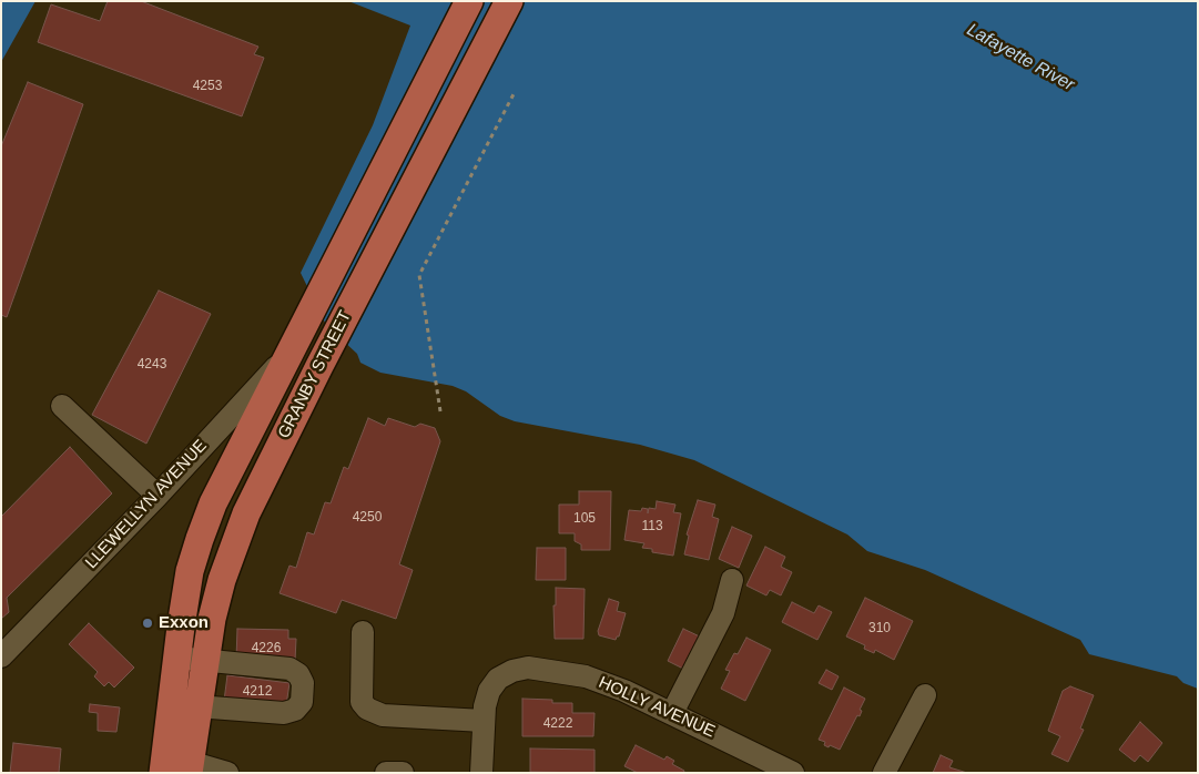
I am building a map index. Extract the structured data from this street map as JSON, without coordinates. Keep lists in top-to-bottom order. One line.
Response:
{"streets":{"main road":["GRANBY STREET"],"street":["LLEWELLYN AVENUE","HOLLY AVENUE"]},"crossings":[["GRANBY STREET","LLEWELLYN AVENUE"]],"water":["Lafayette River"],"places":["Exxon"],"house_numbers":["4253","4243","4250","105","113","310","4226","4212","4222"]}
